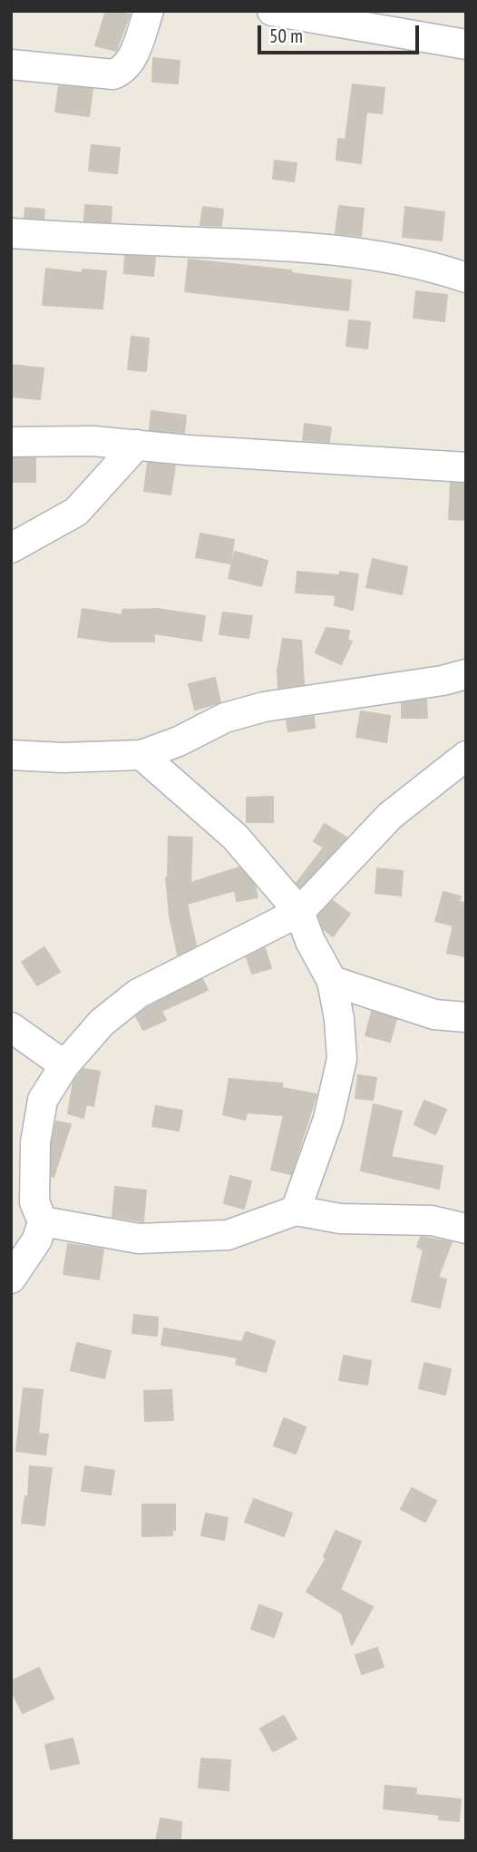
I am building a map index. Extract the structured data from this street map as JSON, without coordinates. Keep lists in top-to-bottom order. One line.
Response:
{"scale_bar":"50 m"}
